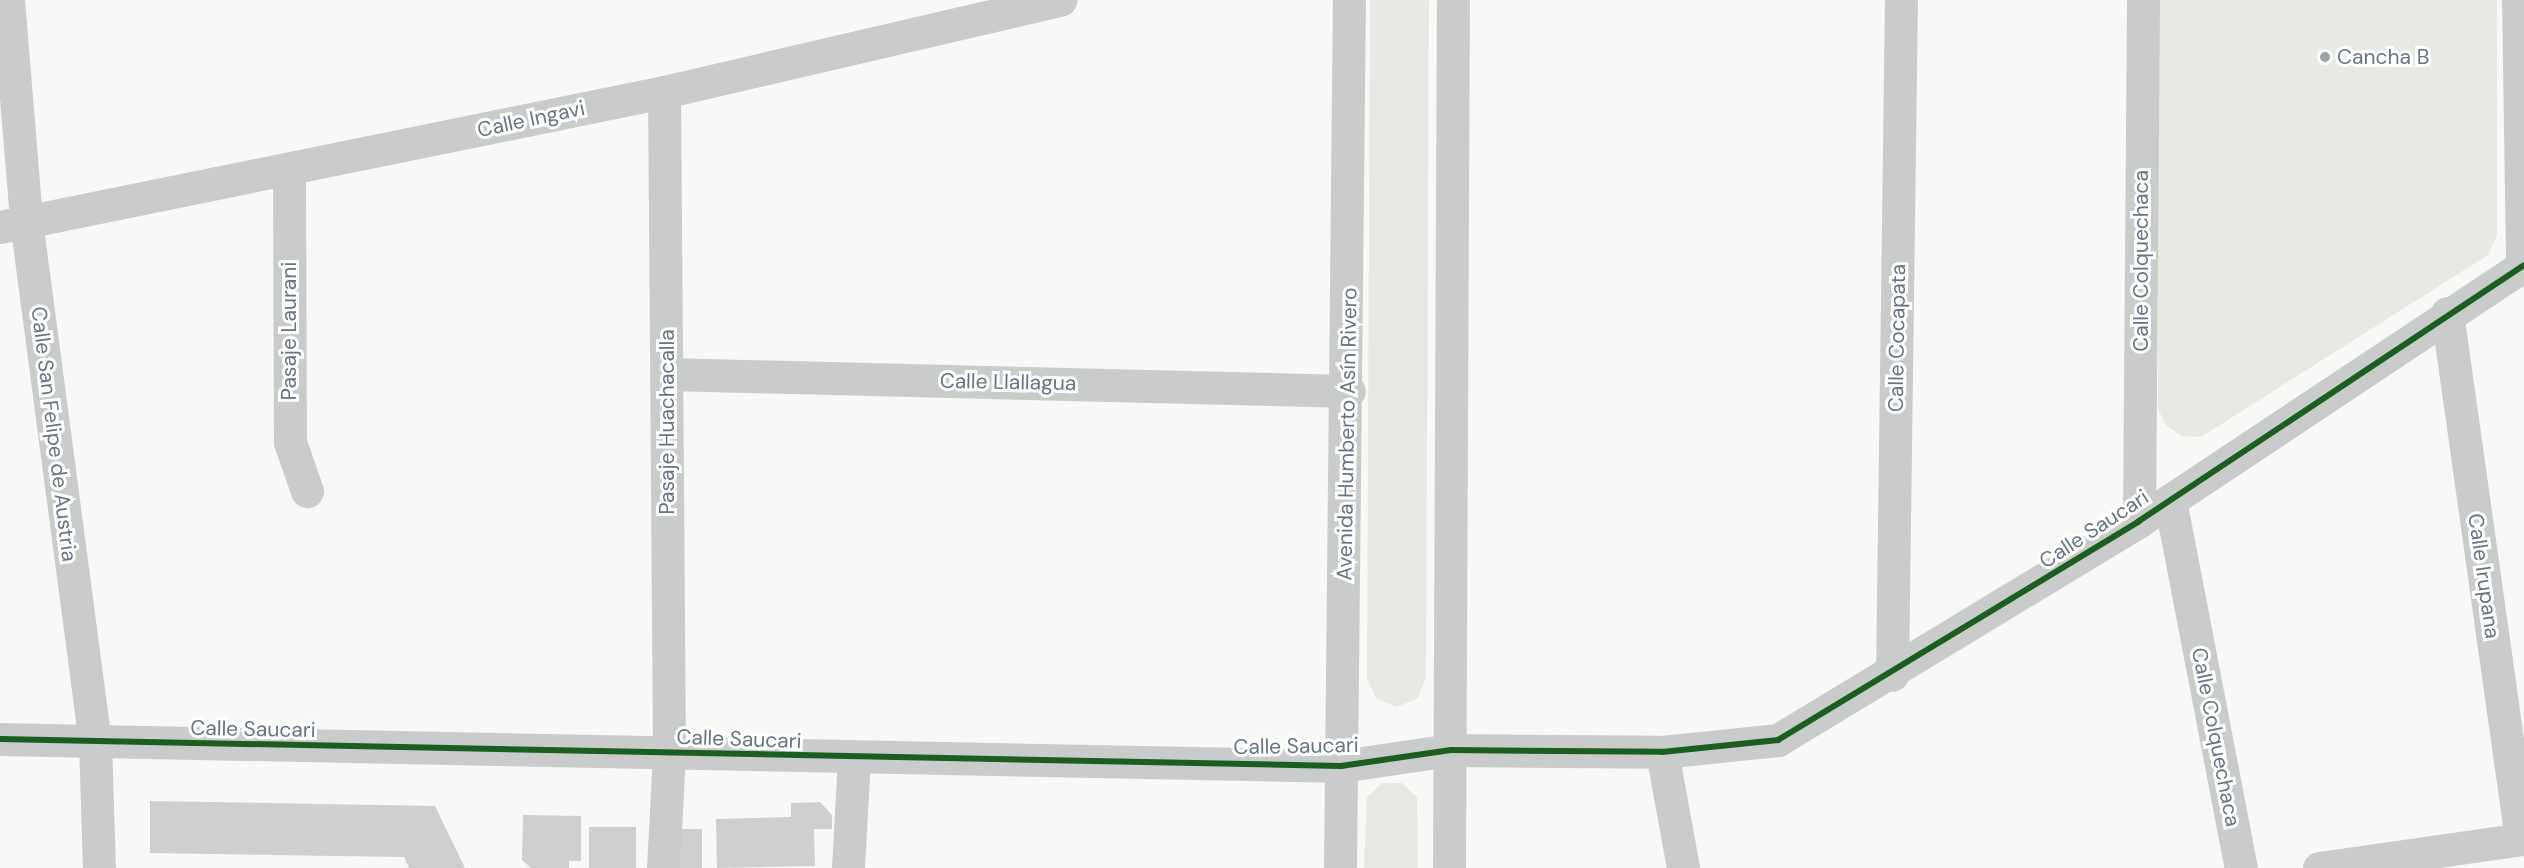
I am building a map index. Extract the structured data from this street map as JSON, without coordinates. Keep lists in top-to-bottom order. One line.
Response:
{"streets":{"street":["Calle Ingavi","Calle Colquechaca","Pasaje Laurani","Calle Cocapata","Calle Llallagua","Pasaje Huachacalla","Calle San Felipe de Austria","Avenida Humberto Asín Rivero","Calle Saucari","Calle Irupana"]},"crossings":[["Calle Ingavi","Pasaje Laurani"],["Calle Ingavi","Pasaje Huachacalla"],["Calle Ingavi","Calle San Felipe de Austria"],["Calle Colquechaca","Calle Saucari"],["Calle Cocapata","Calle Saucari"],["Calle Llallagua","Pasaje Huachacalla"],["Calle Llallagua","Avenida Humberto Asín Rivero"],["Pasaje Huachacalla","Calle Saucari"],["Calle San Felipe de Austria","Calle Saucari"],["Avenida Humberto Asín Rivero","Calle Saucari"],["Calle Saucari","Calle Irupana"]],"places":["Cancha B"]}
